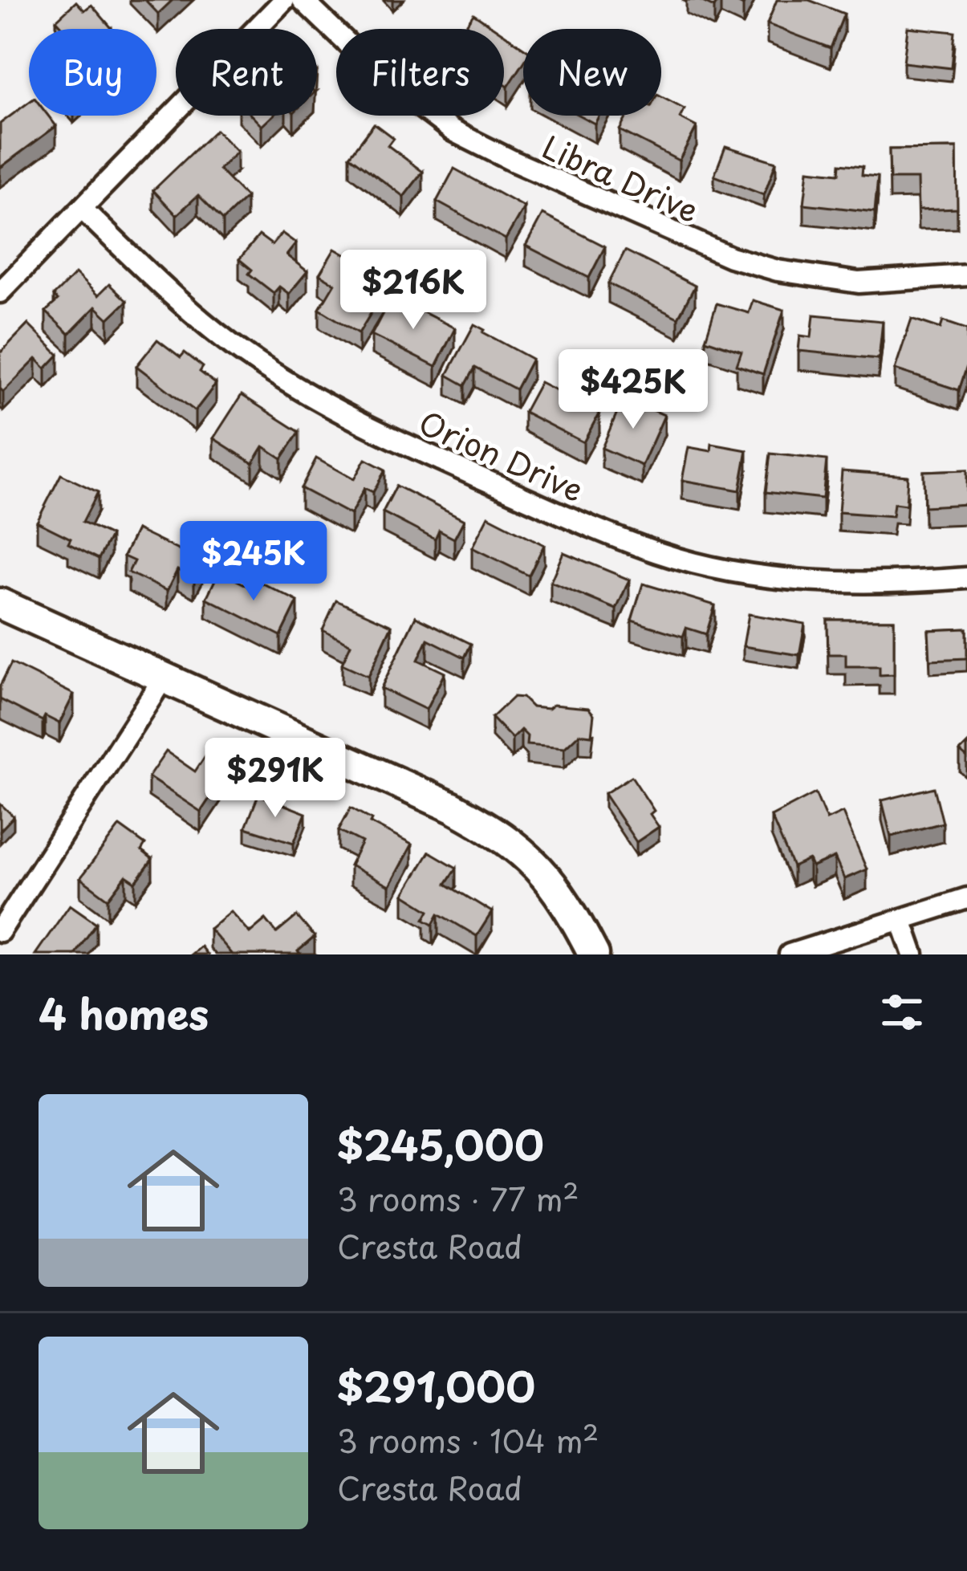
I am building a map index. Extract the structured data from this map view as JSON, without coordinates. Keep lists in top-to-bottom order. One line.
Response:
{"streets":{"street":["Libra Drive","Orion Drive"]},"page":{"chip":["Buy","Rent","Filters","New"],"price":["$216K","$425K","$245K","$291K"],"heading":"4 homes","list":[{"name":"$245,000","note":"3 rooms · 77 m² · Cresta Road"},{"name":"$291,000","note":"3 rooms · 104 m² · Cresta Road"}]}}
